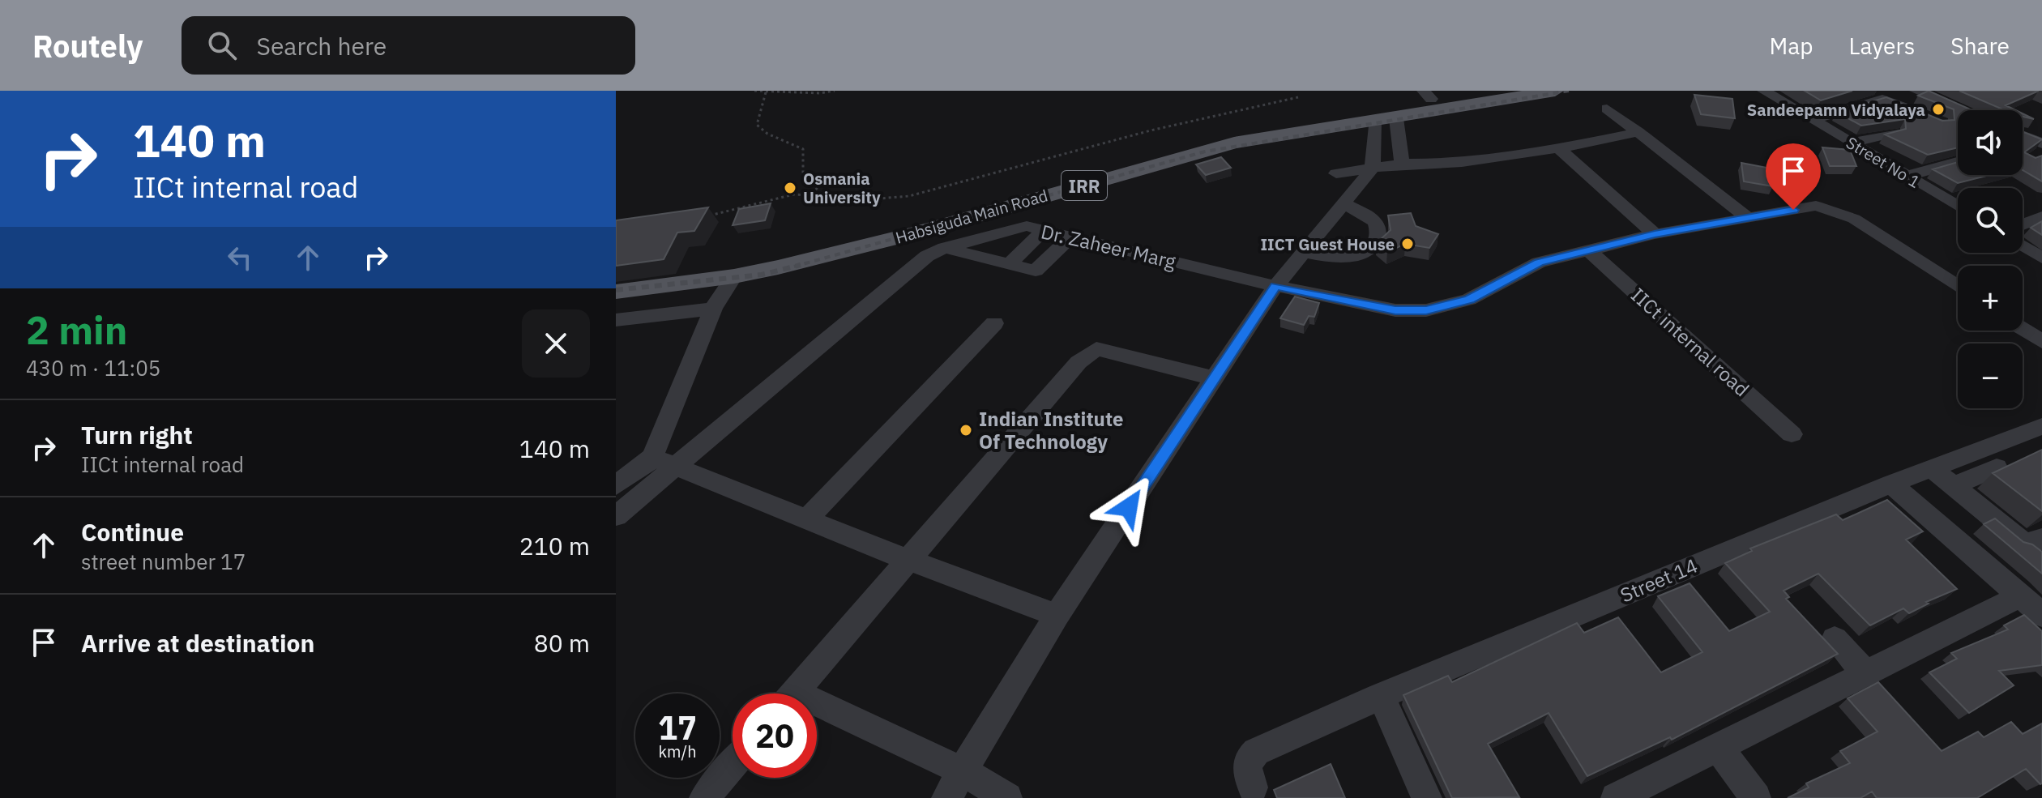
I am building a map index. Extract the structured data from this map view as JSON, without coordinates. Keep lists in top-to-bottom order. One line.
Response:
{"streets":{"main road":["IRR","Habsiguda Main Road"],"street":["Street No 1","Dr. Zaheer Marg","IICt internal road","Street 14"]},"places":["Sandeepamn Vidyalaya","Osmania University","IICT Guest House","Indian Institute Of Technology"],"page":{"header":"Routely","search":"Search here","nav":["Map","Layers","Share"],"turn":["140 m","IICt internal road"],"map_buttons":["+","−"],"heading":["2 min","430 m · 11:05"],"list":[{"name":"Turn right","note":"IICt internal road","value":"140 m"},{"name":"Continue","note":"street number 17","value":"210 m"},{"name":"Arrive at destination","value":"80 m"}],"speed":"17 km/h","limit":"20"}}
